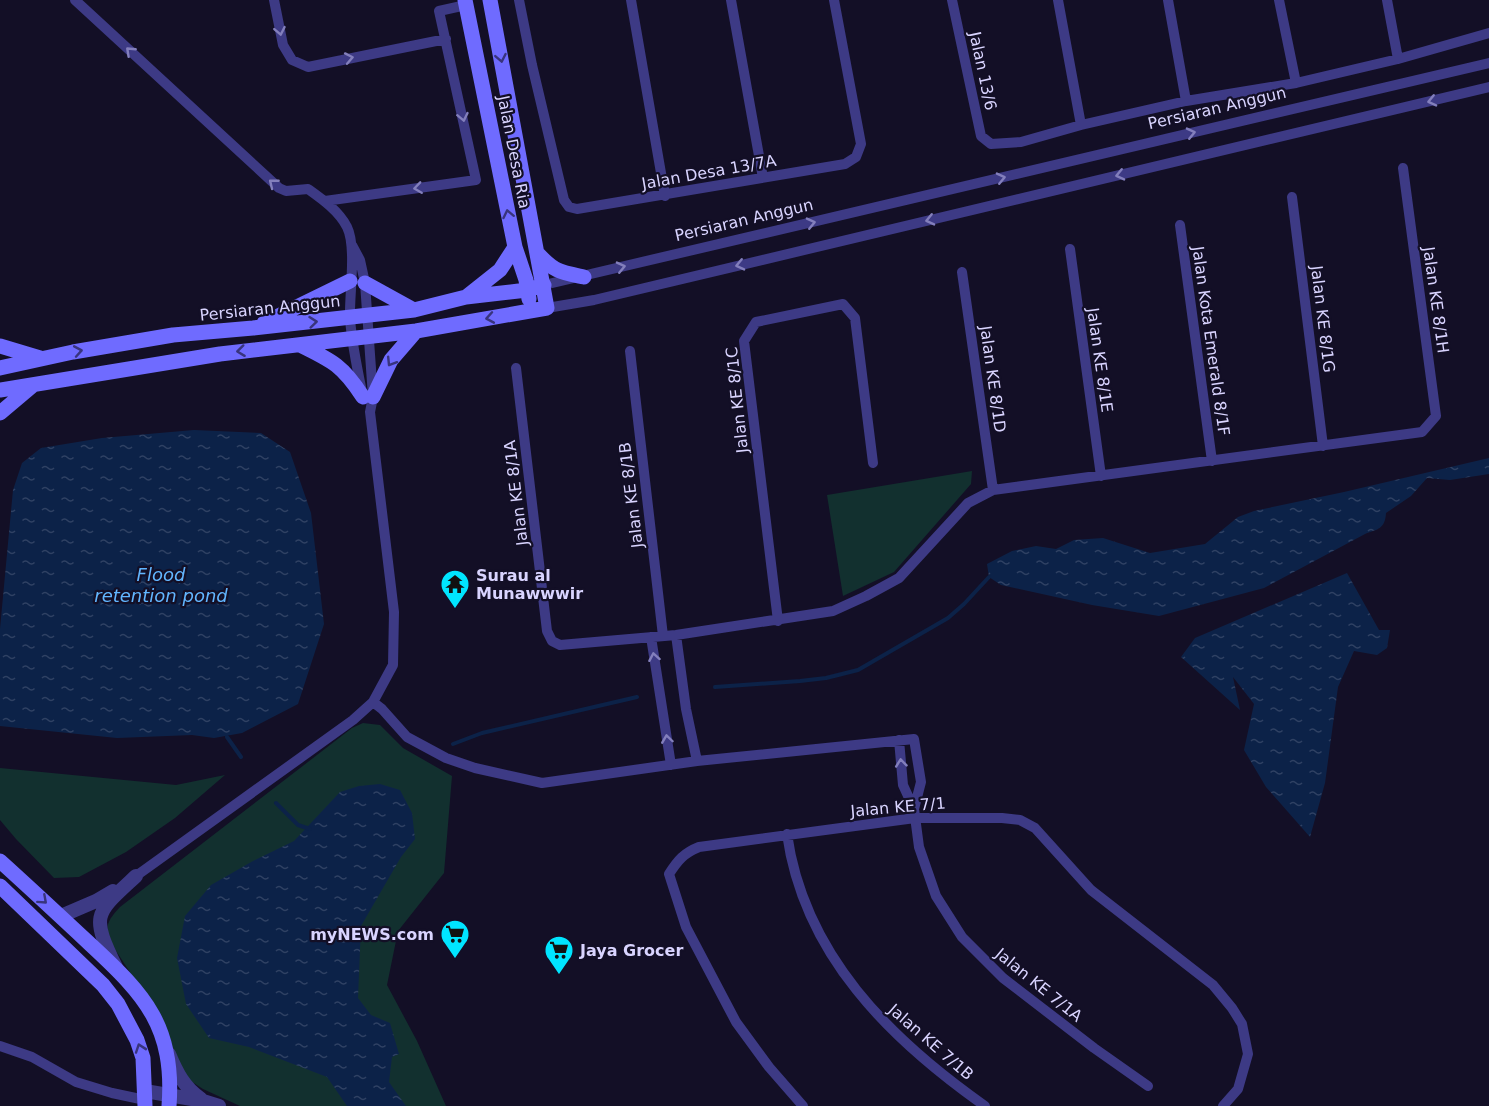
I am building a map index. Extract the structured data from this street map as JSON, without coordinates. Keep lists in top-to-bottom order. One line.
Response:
{"streets":{"main road":["Persiaran Anggun","Jalan Desa Ria"],"street":["Jalan 13/6","Jalan Desa 13/7A","Jalan KE 8/1H","Jalan KE 8/1G","Jalan Kota Emerald 8/1F","Jalan KE 8/1E","Jalan KE 8/1D","Jalan KE 8/1C","Jalan KE 8/1A","Jalan KE 8/1B","Jalan KE 7/1","Jalan KE 7/1A","Jalan KE 7/1B"]},"crossings":[["Persiaran Anggun","Jalan Desa Ria"],["Jalan KE 8/1H","Jalan KE 8/1G"],["Jalan KE 7/1","Jalan KE 7/1A"],["Jalan KE 7/1","Jalan KE 7/1B"]],"water":["Flood retention pond"],"places":{"temple":["Surau al Munawwwir"],"supermarket":["myNEWS.com","Jaya Grocer"]}}
